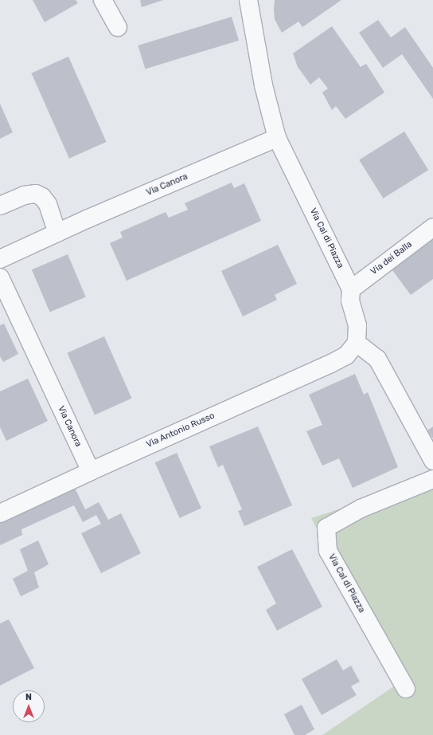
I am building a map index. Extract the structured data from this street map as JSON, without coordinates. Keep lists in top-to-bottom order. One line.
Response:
{"streets":{"street":["Via Canora","Via Cal di Piazza","Via dei Balla","Via Antonio Russo"]},"crossings":[["Via Canora","Via Cal di Piazza"],["Via Canora","Via Antonio Russo"],["Via Cal di Piazza","Via dei Balla"],["Via Cal di Piazza","Via Antonio Russo"]],"north":"top"}
